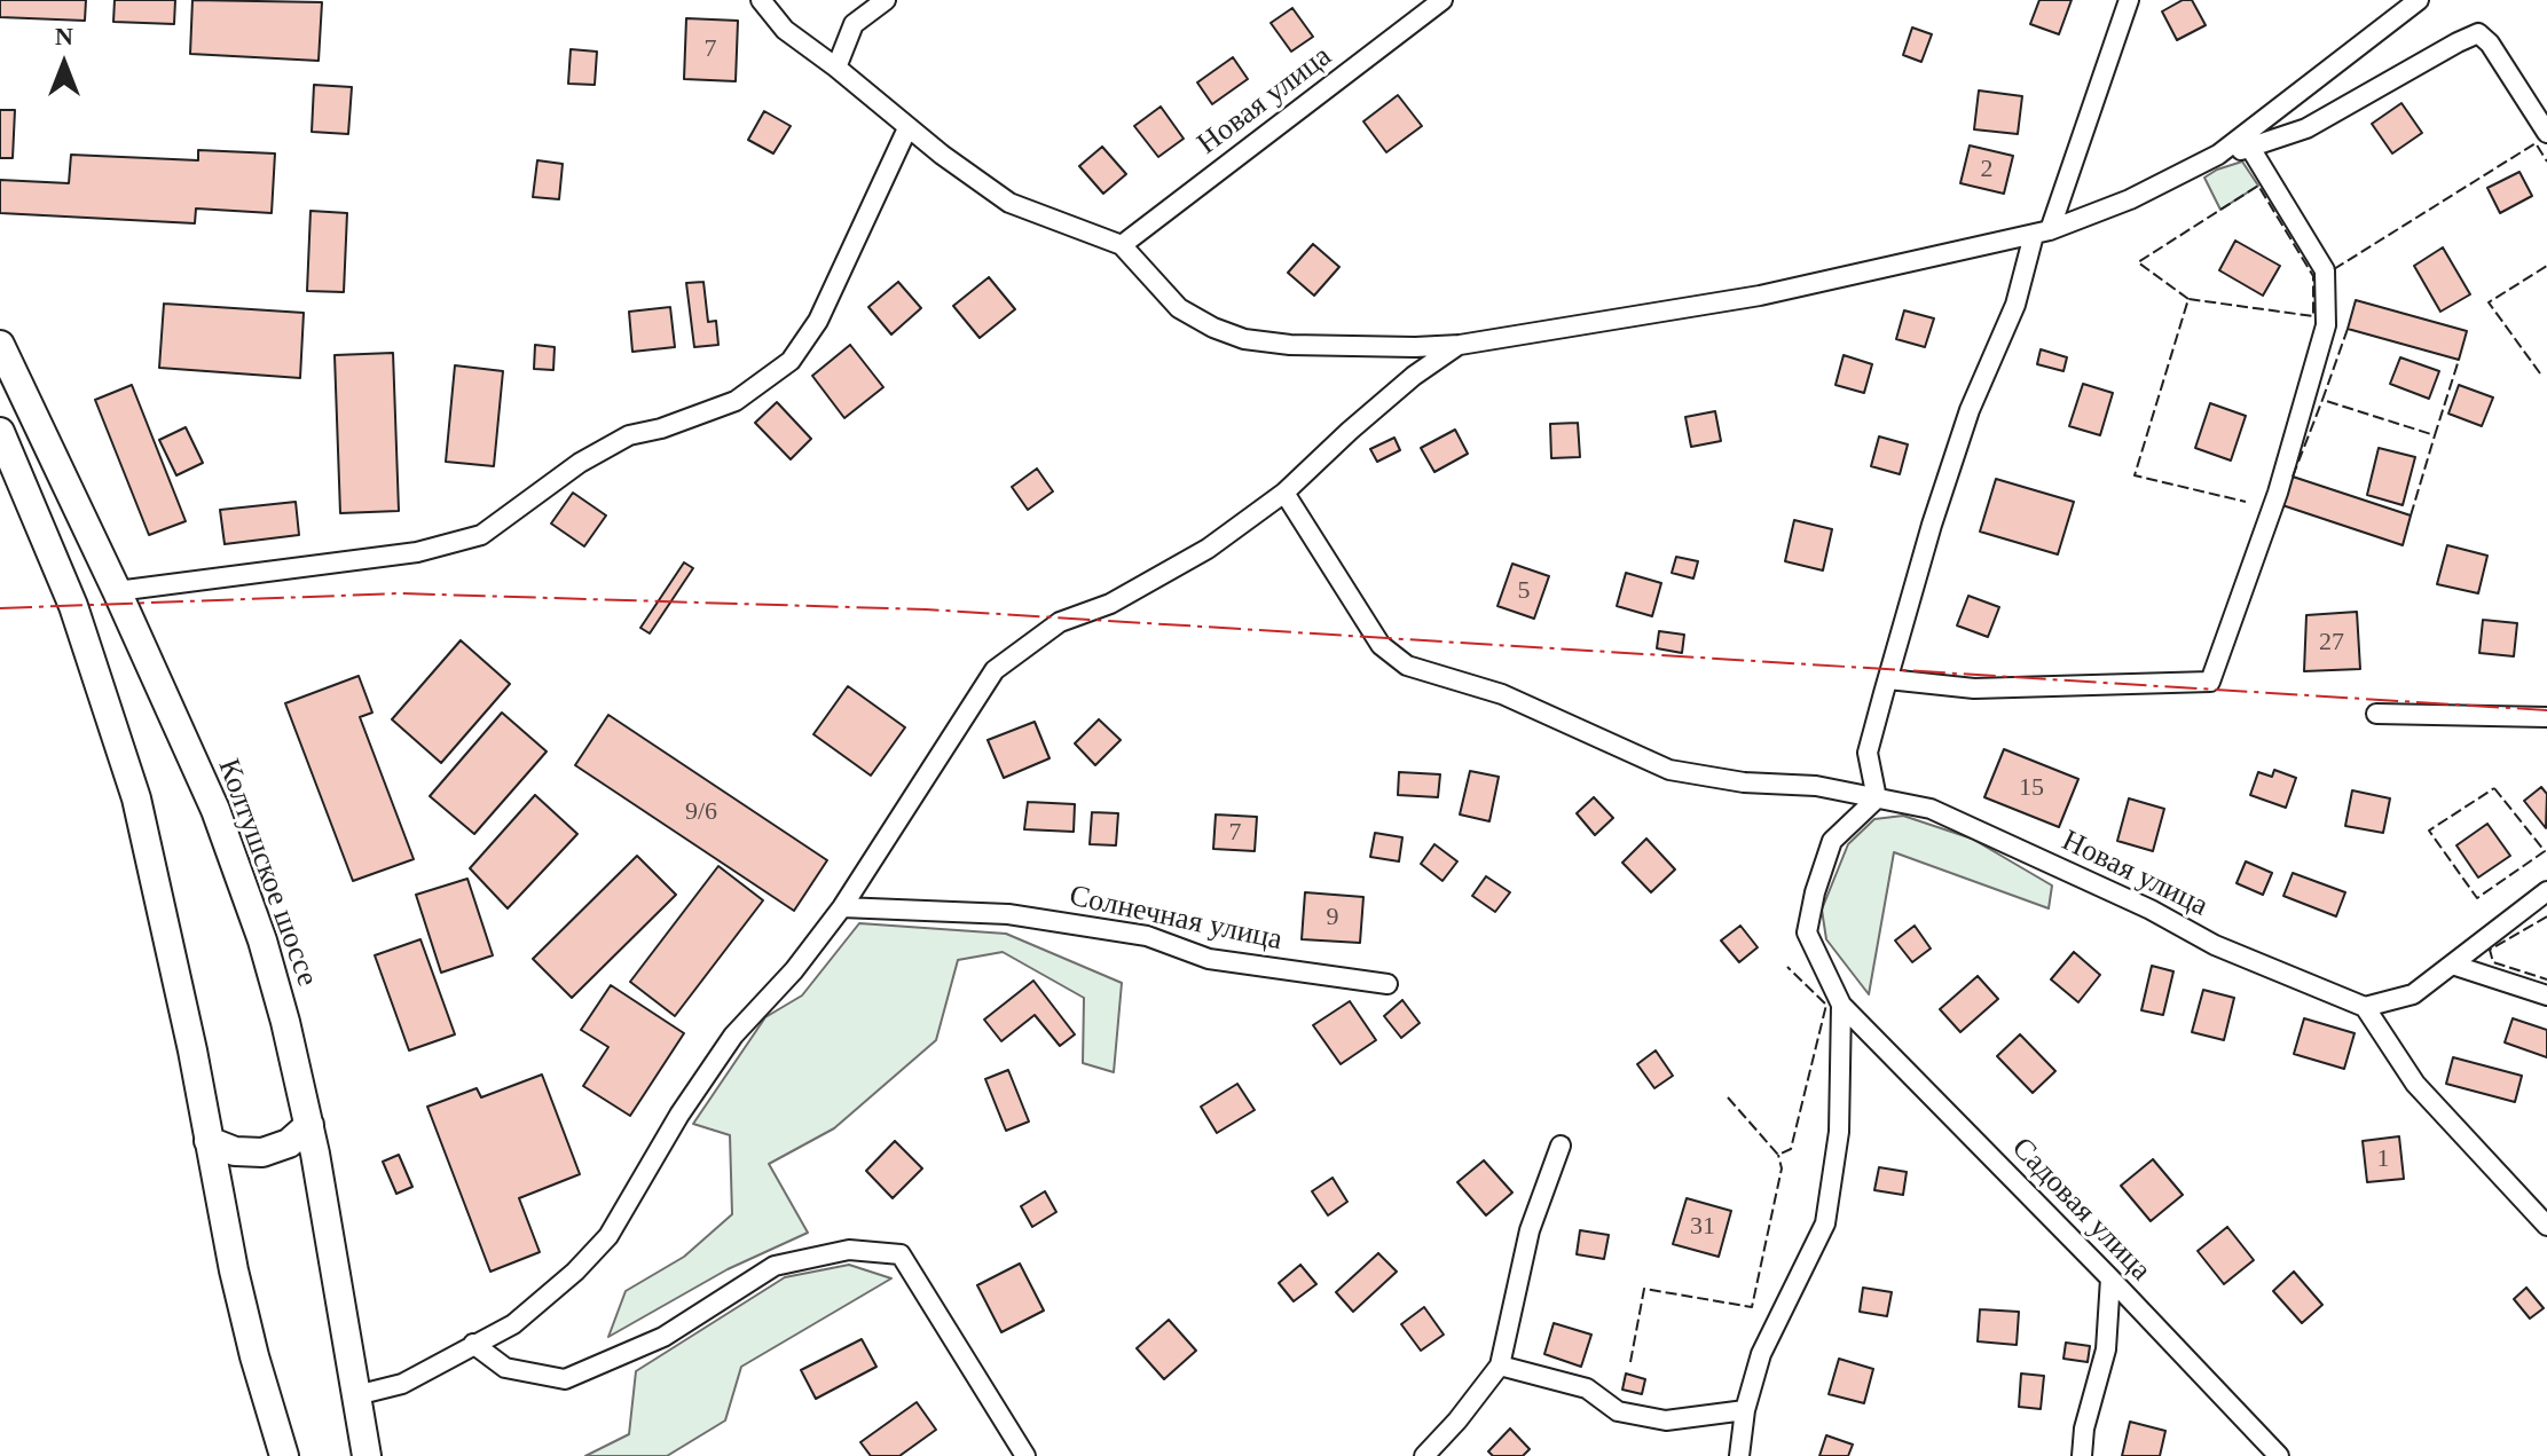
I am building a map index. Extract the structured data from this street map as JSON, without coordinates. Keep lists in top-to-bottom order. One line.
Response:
{"streets":{"main road":["Колтушское шоссе"],"street":["Новая улица","Солнечная улица","Садовая улица"]},"house_numbers":["7","2","5","27","15","9/6","7","9","1","31"],"north":"top"}
